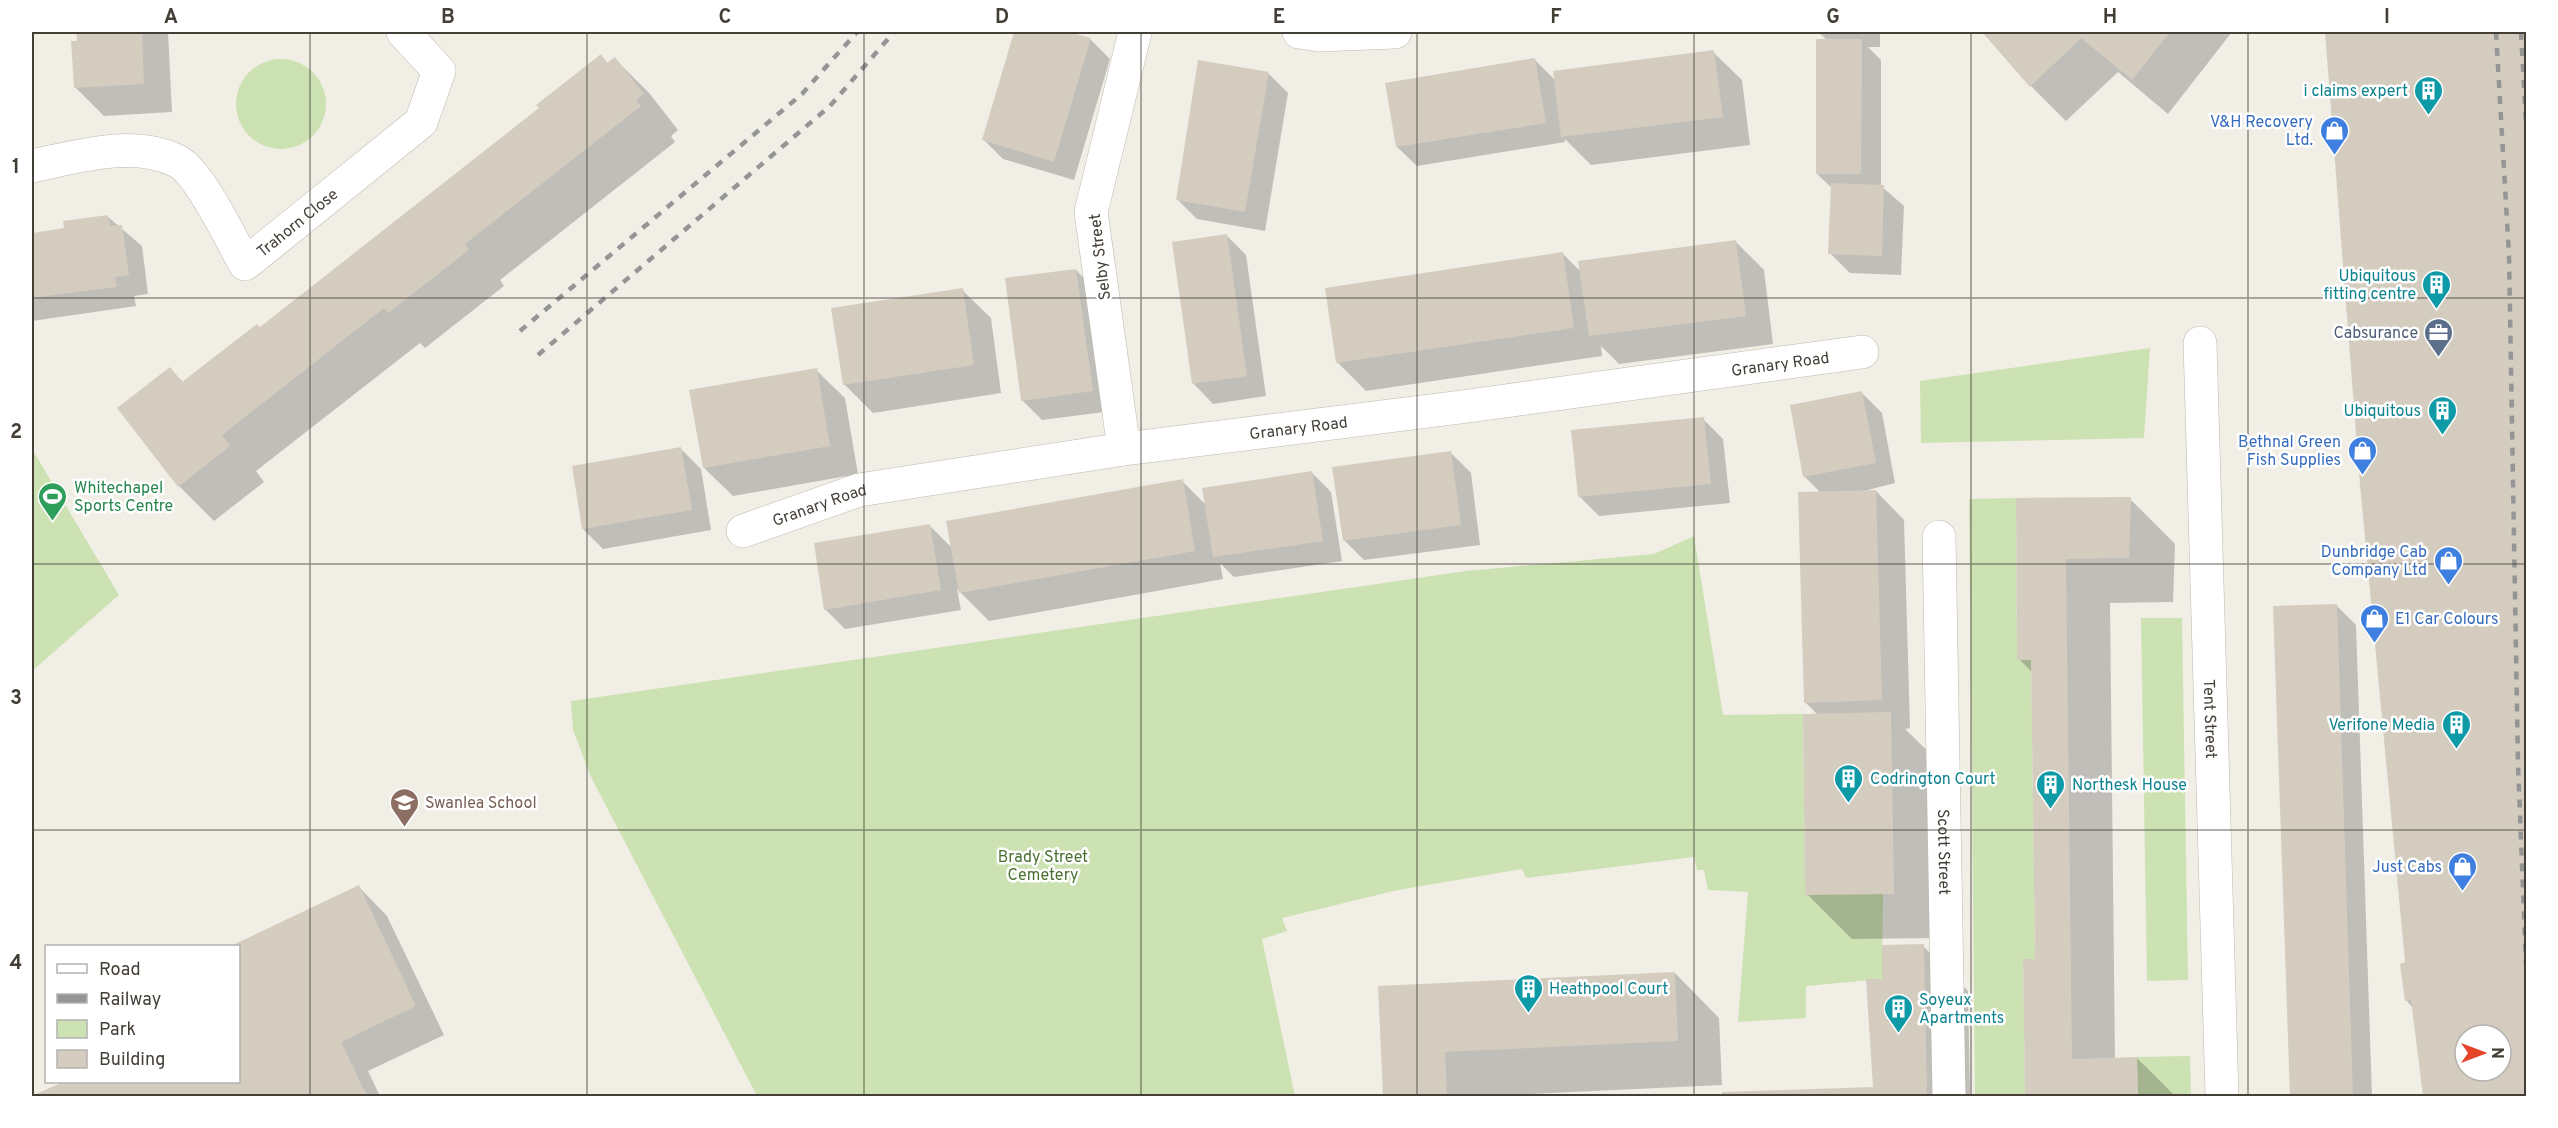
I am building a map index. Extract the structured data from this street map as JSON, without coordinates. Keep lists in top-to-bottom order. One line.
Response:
{"streets":{"street":["Trahorn Close","Selby Street","Granary Road","Tent Street","Scott Street"]},"crossings":[["Selby Street","Granary Road"]],"parks":["Brady Street Cemetery"],"places":{"building":["i claims expert","Ubiquitous fitting centre","Ubiquitous","Verifone Media","Codrington Court","Northesk House","Heathpool Court","Soyeux Apartments"],"shop":["V&H Recovery Ltd.","Bethnal Green Fish Supplies","Dunbridge Cab Company Ltd","E1 Car Colours","Just Cabs"],"office":["Cabsurance"],"sports":["Whitechapel Sports Centre"],"school or university":["Swanlea School"]},"legend":["Road","Railway","Park","Building"],"north":"right","grid":{"columns":["A","B","C","D","E","F","G","H","I"],"rows":["1","2","3","4"]}}
